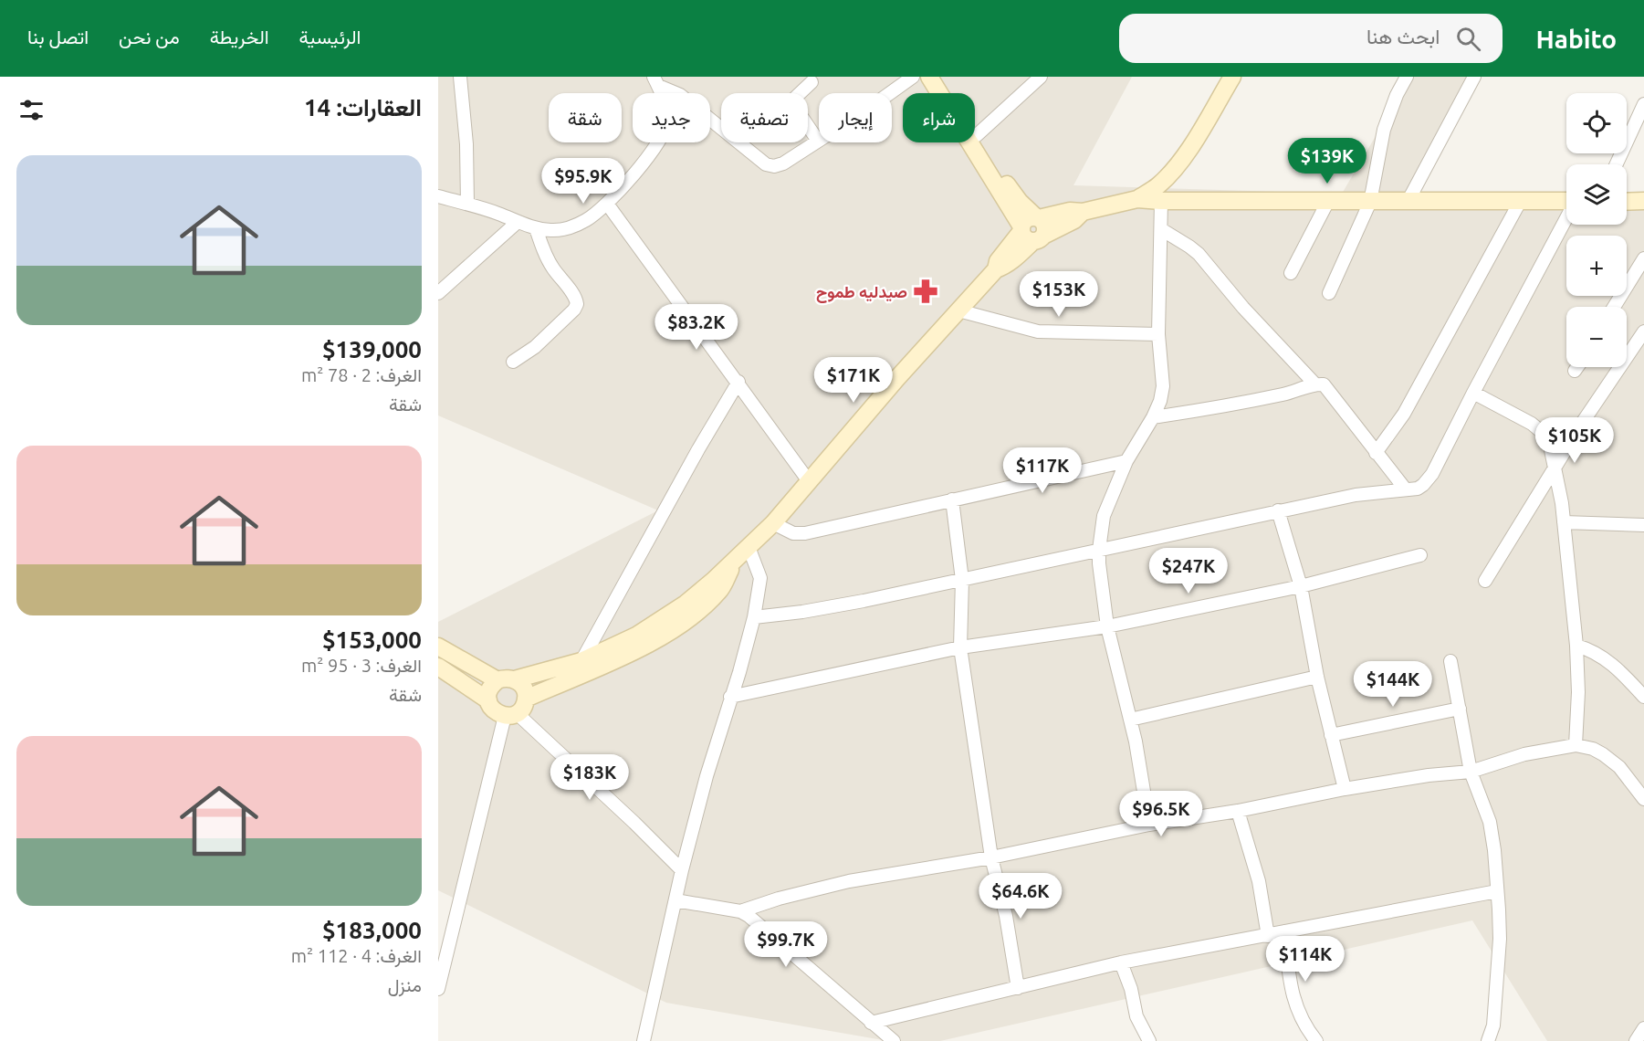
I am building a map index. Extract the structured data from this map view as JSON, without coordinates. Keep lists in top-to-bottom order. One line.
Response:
{"places":{"pharmacy":["صيدليه طموح"]},"page":{"header":"Habito","search":"ابحث هنا","nav":["الرئيسية","الخريطة","من نحن","اتصل بنا"],"heading":"العقارات: 14","map_buttons":["+","−"],"chip":["شراء","إيجار","تصفية","جديد","شقة"],"price":["$139K","$95.9K","$153K","$83.2K","$171K","$105K","$117K","$247K","$144K","$183K","$96.5K","$64.6K","$99.7K","$114K"],"list":[{"name":"$139,000","note":"الغرف: 2 · 78 m² · شقة"},{"name":"$153,000","note":"الغرف: 3 · 95 m² · شقة"},{"name":"$183,000","note":"الغرف: 4 · 112 m² · منزل"}]}}
